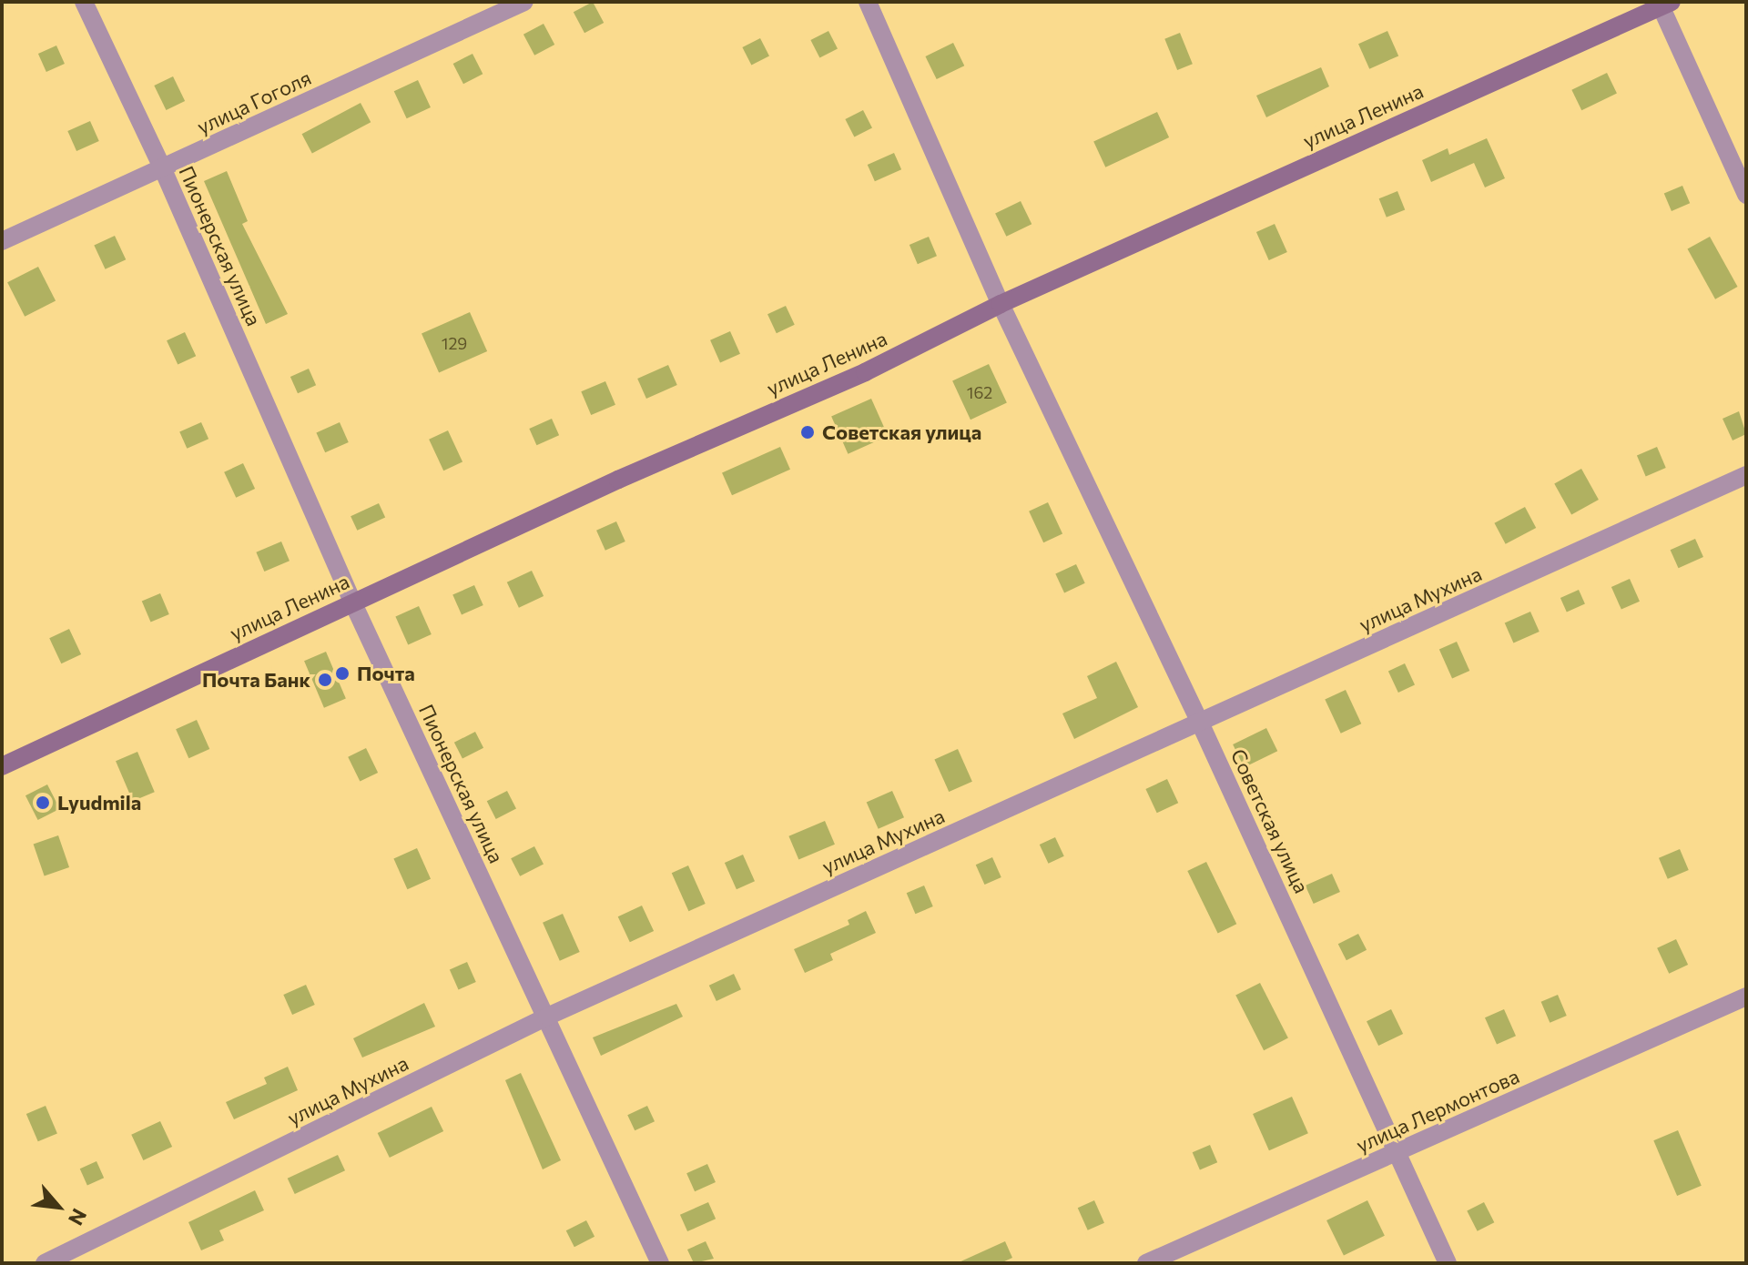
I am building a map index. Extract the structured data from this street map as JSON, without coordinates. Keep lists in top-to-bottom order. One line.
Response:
{"streets":{"main road":["улица Ленина"],"street":["улица Гоголя","Пионерская улица","улица Мухина","Советская улица","улица Лермонтова"]},"crossings":[["улица Гоголя","Пионерская улица"],["улица Ленина","Пионерская улица"],["улица Ленина","Советская улица"],["Пионерская улица","улица Мухина"],["улица Мухина","Советская улица"],["Советская улица","улица Лермонтова"]],"places":["Советская улица","Почта","Почта Банк","Lyudmila"],"house_numbers":["129","162"],"north":"bottom right"}
